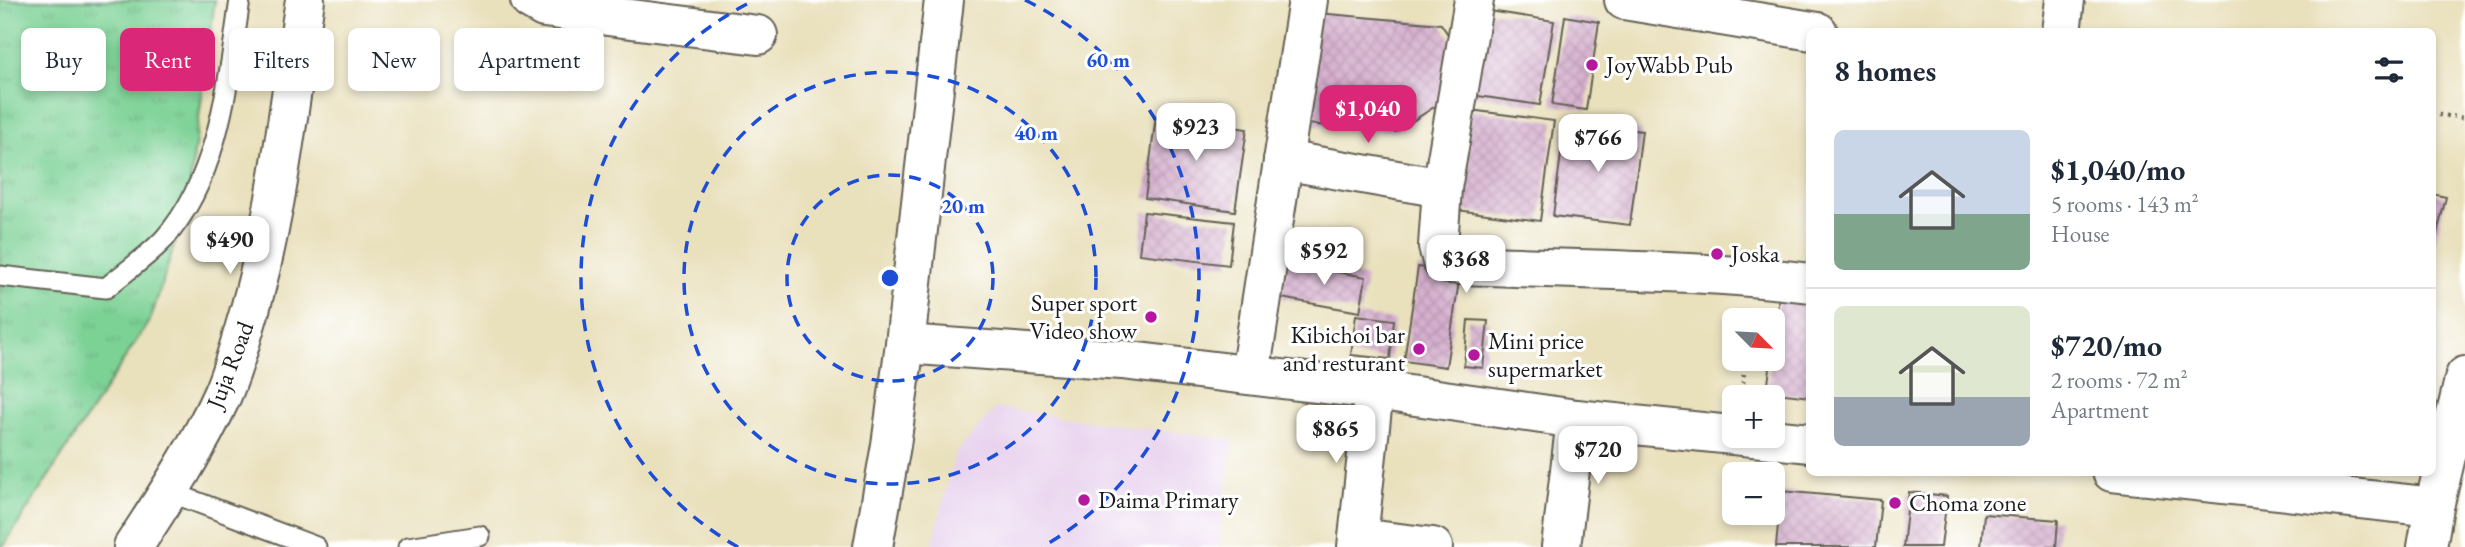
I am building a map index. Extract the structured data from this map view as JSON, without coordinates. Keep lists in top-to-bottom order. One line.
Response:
{"streets":{"street":["Juja Road"]},"places":["JoyWabb Pub","Joska","Super sport Video show","Kibichoi bar and resturant","Mini price supermarket","Daima Primary","Choma zone"],"north":"bottom right","page":{"chip":["Buy","Rent","Filters","New","Apartment"],"heading":"8 homes","price":["$1,040","$923","$766","$490","$592","$368","$865","$720"],"list":[{"name":"$1,040/mo","note":"5 rooms · 143 m² · House"},{"name":"$720/mo","note":"2 rooms · 72 m² · Apartment"}],"map_buttons":["+","−"]},"rings":["60 m","40 m","20 m"]}
